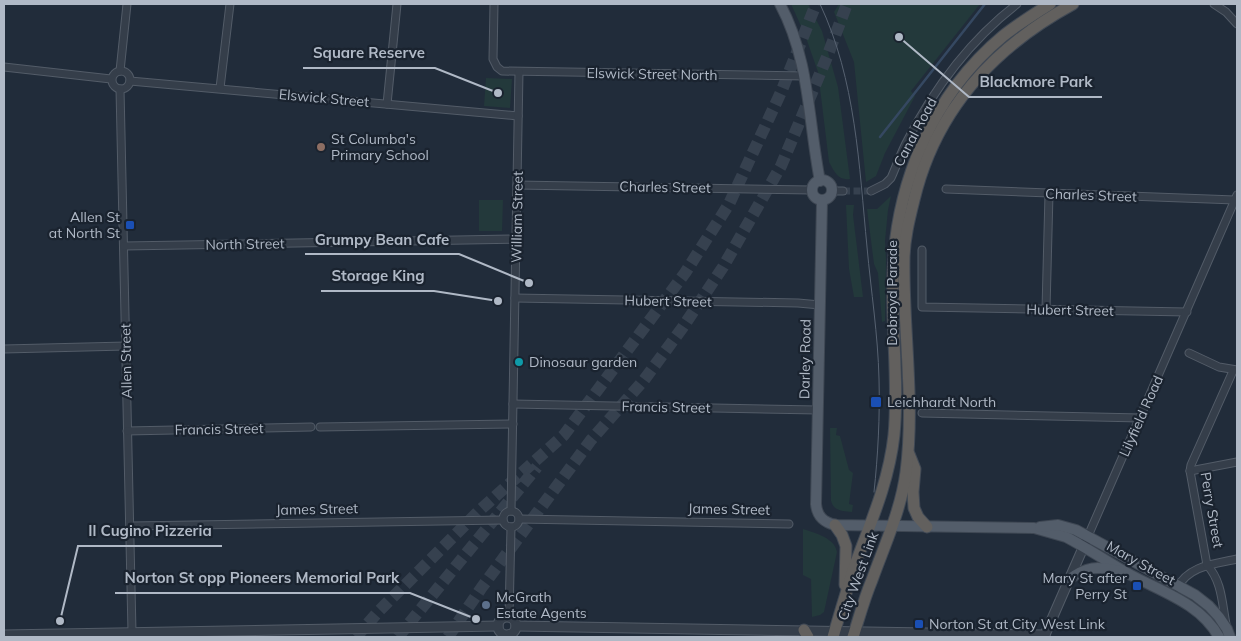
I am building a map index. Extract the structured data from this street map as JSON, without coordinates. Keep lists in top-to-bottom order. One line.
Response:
{"streets":{"highway":["Dobroyd Parade","City West Link"],"main road":["Darley Road","Perry Street","Mary Street"],"street":["Elswick Street North","Elswick Street","Canal Road","Charles Street","William Street","North Street","Hubert Street","Allen Street","Francis Street","Lilyfield Road","James Street"]},"crossings":[["Elswick Street North","William Street"],["Elswick Street","William Street"],["Elswick Street","Allen Street"],["Charles Street","William Street"],["Charles Street","Darley Road"],["Charles Street","Lilyfield Road"],["William Street","North Street"],["William Street","Hubert Street"],["William Street","Francis Street"],["William Street","James Street"],["North Street","Allen Street"],["Dobroyd Parade","City West Link"],["Hubert Street","Darley Road"],["Hubert Street","Lilyfield Road"],["Darley Road","Francis Street"],["Allen Street","Francis Street"],["Allen Street","James Street"],["Lilyfield Road","Mary Street"],["Perry Street","Mary Street"]],"places":{"other":["Blackmore Park","Square Reserve","St Columba's Primary School","Grumpy Bean Cafe","Storage King","Dinosaur garden","McGrath Estate Agents","Norton St opp Pioneers Memorial Park","Il Cugino Pizzeria"],"transit":["Allen St at North St","Leichhardt North","Mary St after Perry St","Norton St at City West Link"]}}
